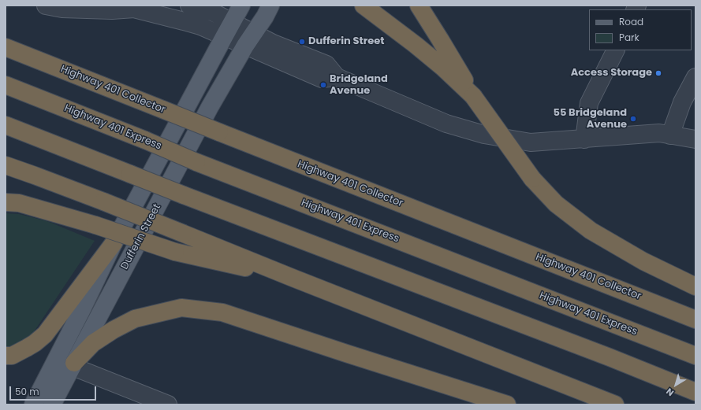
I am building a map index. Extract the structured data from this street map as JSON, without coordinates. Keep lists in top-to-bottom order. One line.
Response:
{"streets":{"highway":["Highway 401 Collector","Highway 401 Express"],"main road":["Dufferin Street"]},"places":["Dufferin Street","Access Storage","Bridgeland Avenue","55 Bridgeland Avenue"],"legend":["Road","Park"],"scale_bar":"50 m","north":"bottom left"}
